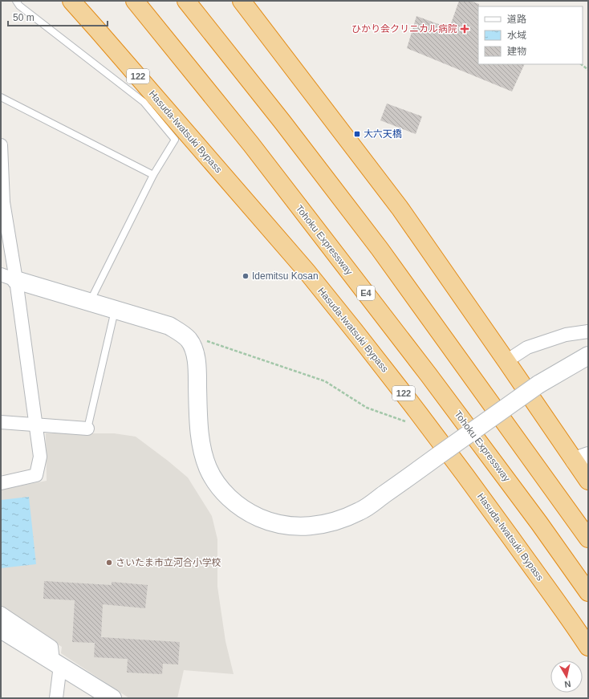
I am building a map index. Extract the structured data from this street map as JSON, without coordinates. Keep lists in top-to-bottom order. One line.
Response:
{"streets":{"highway":["122","Hasuda-Iwatsuki Bypass","Tohoku Expressway","E4"]},"places":{"health":["ひかり会クリニカル病院"],"transit":["大六天橋"],"other":["Idemitsu Kosan","さいたま市立河合小学校"]},"legend":["道路","水域","建物"],"scale_bar":"50 m","north":"bottom"}
